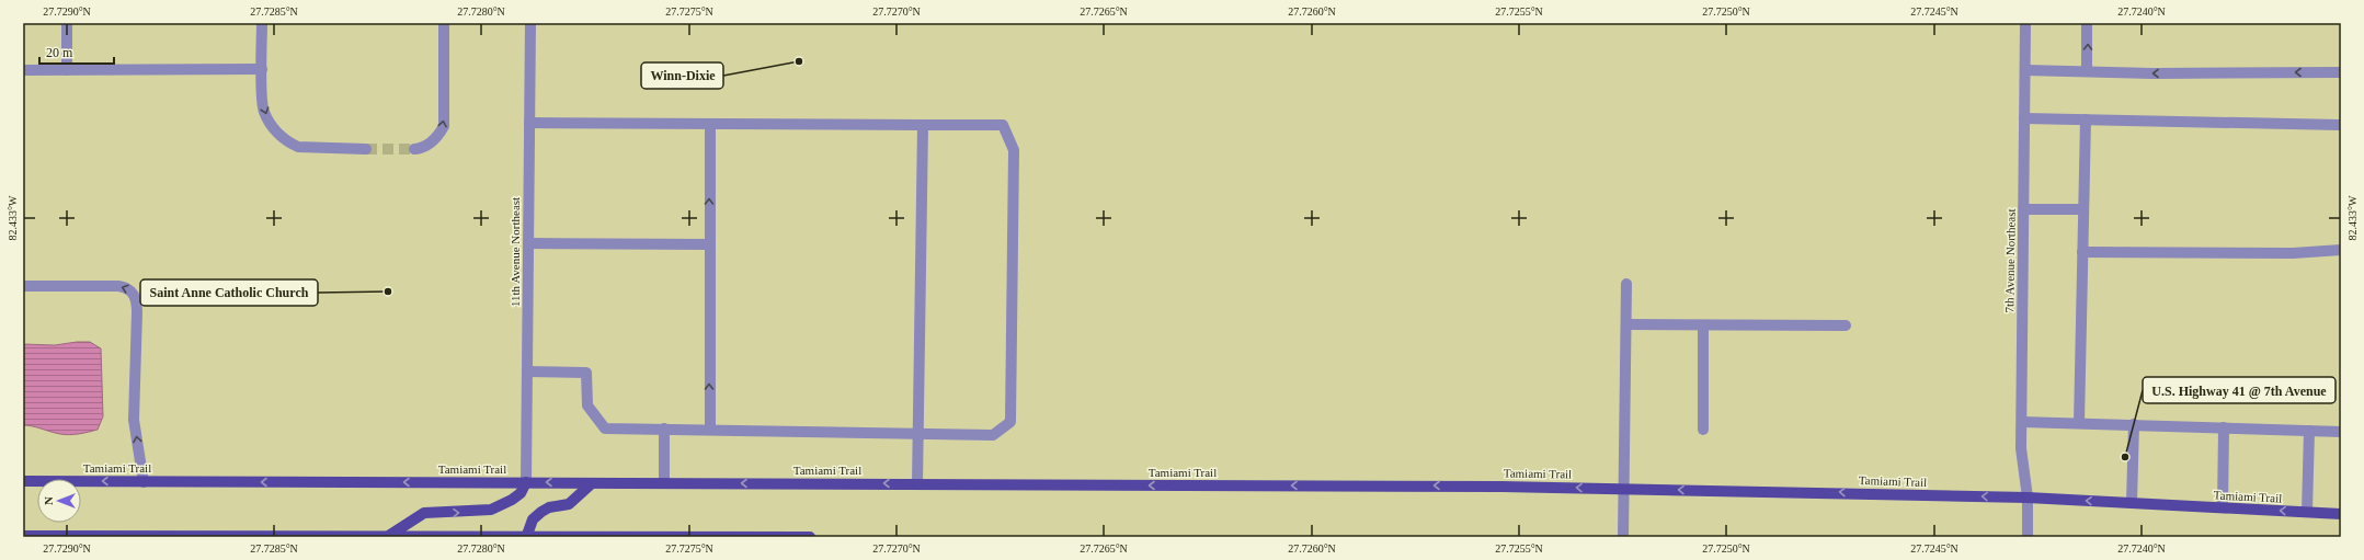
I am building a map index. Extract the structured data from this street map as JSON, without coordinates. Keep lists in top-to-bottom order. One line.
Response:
{"streets":{"main road":["Tamiami Trail"],"street":["11th Avenue Northeast","7th Avenue Northeast"]},"crossings":[["11th Avenue Northeast","Tamiami Trail"],["7th Avenue Northeast","Tamiami Trail"]],"places":["Winn-Dixie","Saint Anne Catholic Church","U.S. Highway 41 @ 7th Avenue"],"scale_bar":"20 m","north":"left","coordinates":["27.7290°N","27.7285°N","27.7280°N","27.7275°N","27.7270°N","27.7265°N","27.7260°N","27.7255°N","27.7250°N","27.7245°N","27.7240°N","82.433°W"]}
